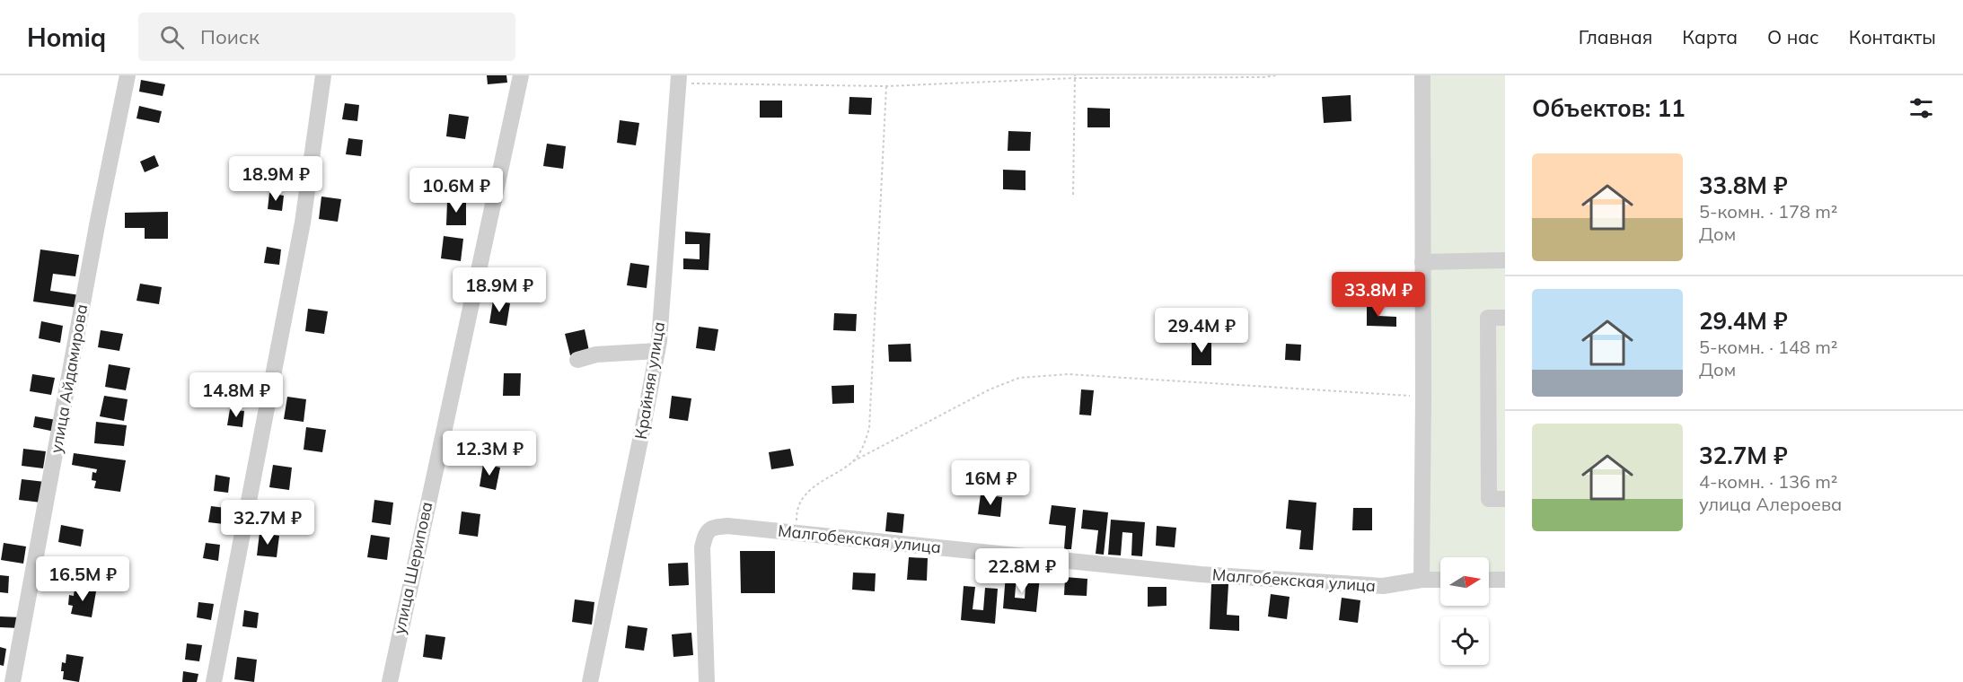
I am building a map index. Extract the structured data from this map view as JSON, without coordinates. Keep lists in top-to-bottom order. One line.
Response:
{"streets":{"street":["улица Айдамирова","Крайняя улица","Малгобекская улица","улица Шерипова"]},"north":"right","page":{"header":"Homiq","search":"Поиск","nav":["Главная","Карта","О нас","Контакты"],"heading":"Объектов: 11","list":[{"name":"33.8M ₽","note":"5-комн. · 178 m² · Дом"},{"name":"29.4M ₽","note":"5-комн. · 148 m² · Дом"},{"name":"32.7M ₽","note":"4-комн. · 136 m² · улица Алероева"}],"price":["18.9M ₽","10.6M ₽","18.9M ₽","33.8M ₽","29.4M ₽","14.8M ₽","12.3M ₽","16M ₽","32.7M ₽","22.8M ₽","16.5M ₽"]}}
